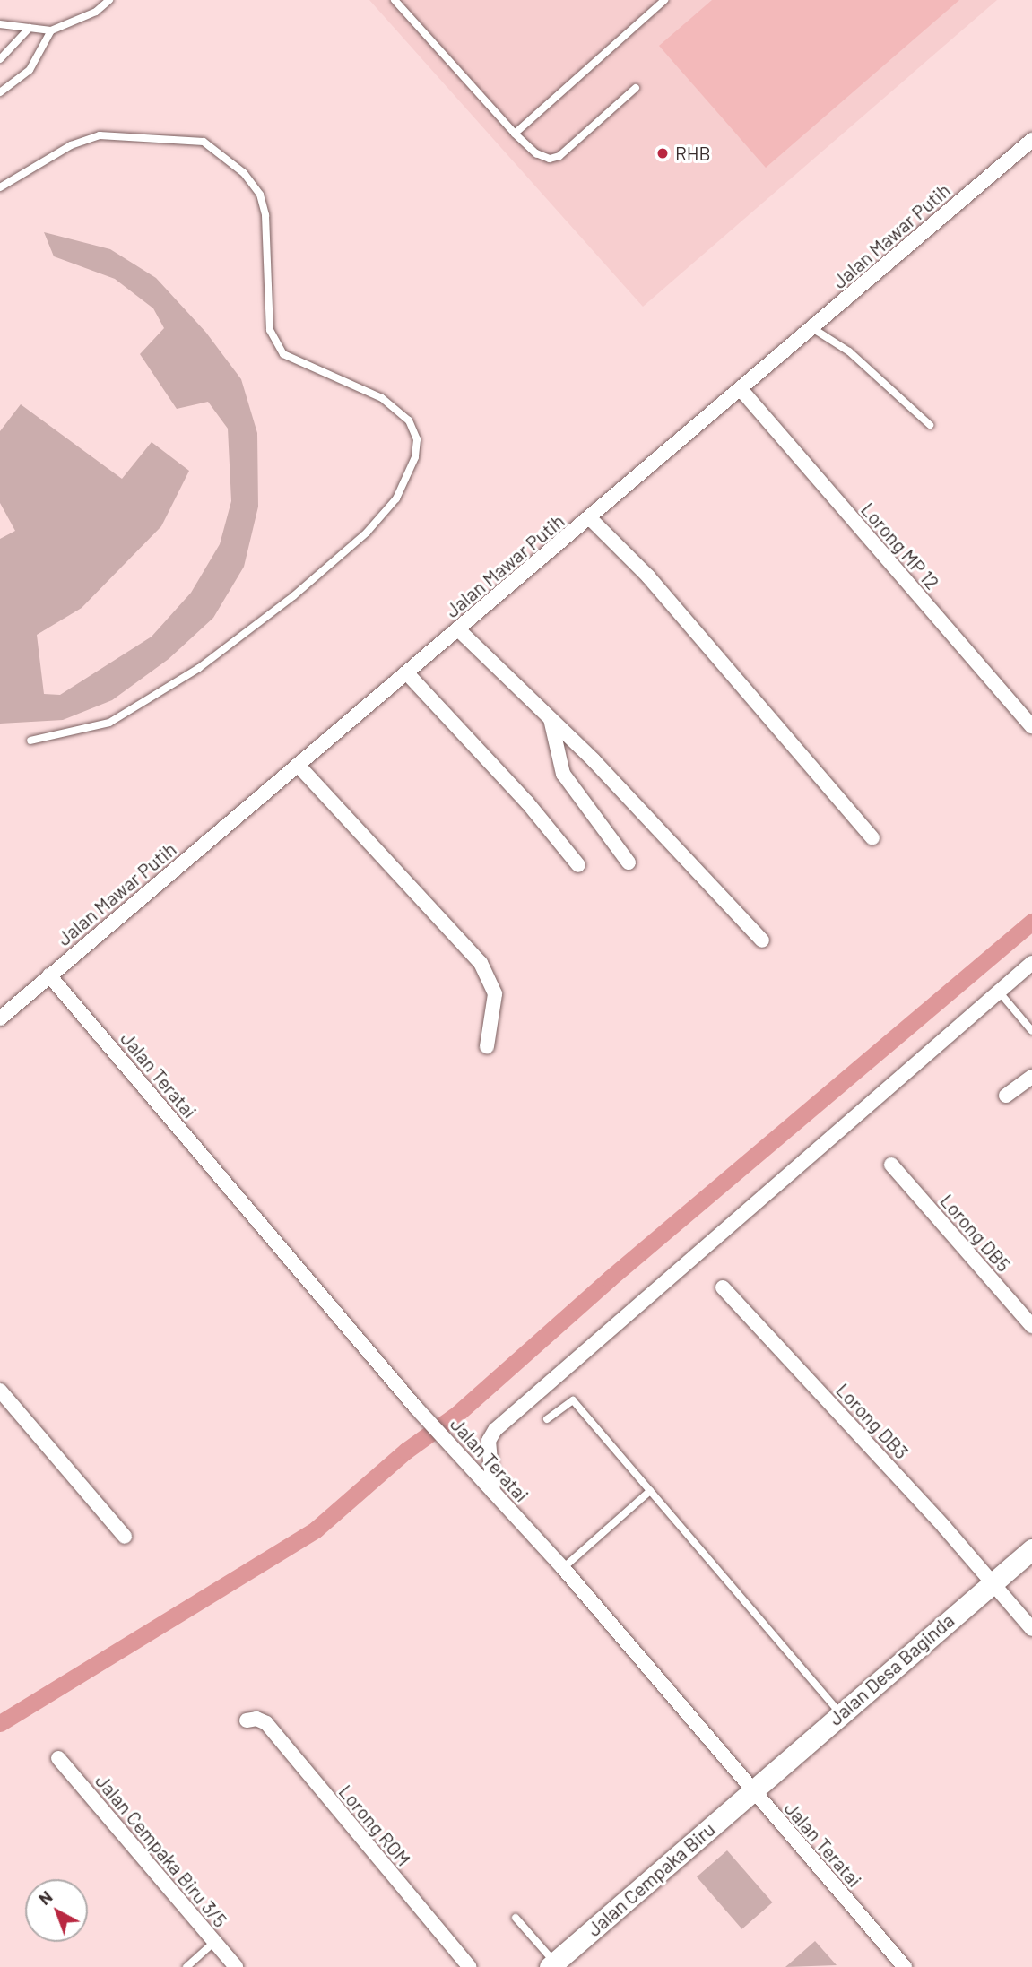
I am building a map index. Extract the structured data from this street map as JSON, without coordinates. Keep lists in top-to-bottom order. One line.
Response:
{"streets":{"street":["Jalan Mawar Putih","Lorong MP 12","Jalan Teratai","Lorong DB5","Lorong DB3","Jalan Desa Baginda","Lorong ROM","Jalan Cempaka Biru 3/5","Jalan Cempaka Biru"]},"crossings":[["Jalan Mawar Putih","Lorong MP 12"],["Jalan Mawar Putih","Jalan Teratai"],["Jalan Teratai","Jalan Desa Baginda"],["Jalan Teratai","Jalan Cempaka Biru"],["Lorong DB3","Jalan Desa Baginda"],["Jalan Desa Baginda","Jalan Cempaka Biru"]],"places":["RHB"],"north":"top left"}
